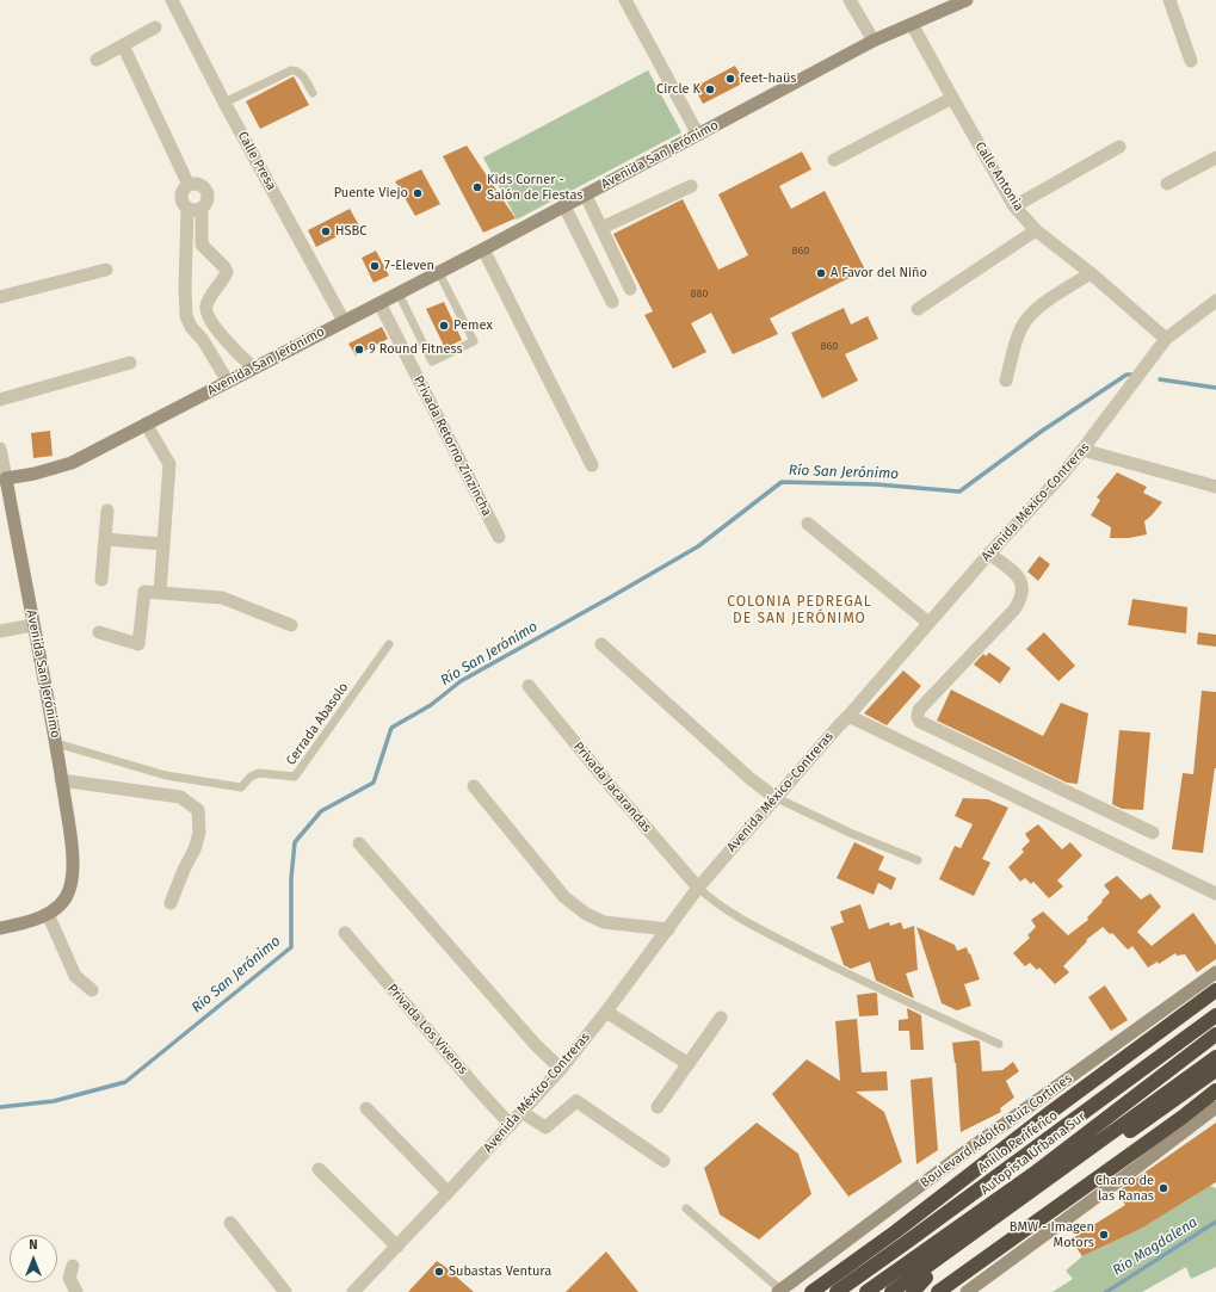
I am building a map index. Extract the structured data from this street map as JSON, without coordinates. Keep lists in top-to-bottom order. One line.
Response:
{"streets":{"highway":["Anillo Periférico","Autopista Urbana Sur"],"main road":["Avenida San Jerónimo","Boulevard Adolfo Ruiz Cortines"],"street":["Calle Presa","Calle Antonia","Privada Retorno Zinzincha","Avenida México-Contreras","Privada Jacarandas","Privada Los Viveros"],"lane":["Cerrada Abasolo"]},"crossings":[["Avenida San Jerónimo","Calle Presa"],["Avenida San Jerónimo","Calle Antonia"],["Avenida San Jerónimo","Privada Retorno Zinzincha"],["Avenida San Jerónimo","Cerrada Abasolo"],["Calle Antonia","Avenida México-Contreras"],["Avenida México-Contreras","Privada Jacarandas"],["Avenida México-Contreras","Privada Los Viveros"]],"districts":["COLONIA PEDREGAL DE SAN JERÓNIMO"],"water":["Río San Jerónimo","Río Magdalena"],"places":["feet-haüs","Circle K","Kids Corner - Salón de Fiestas","Puente Viejo","HSBC","7-Eleven","A Favor del Niño","Pemex","9 Round Fitness","Charco de las Ranas","BMW - Imagen Motors","Subastas Ventura"],"house_numbers":["860","880","860"],"north":"top"}
